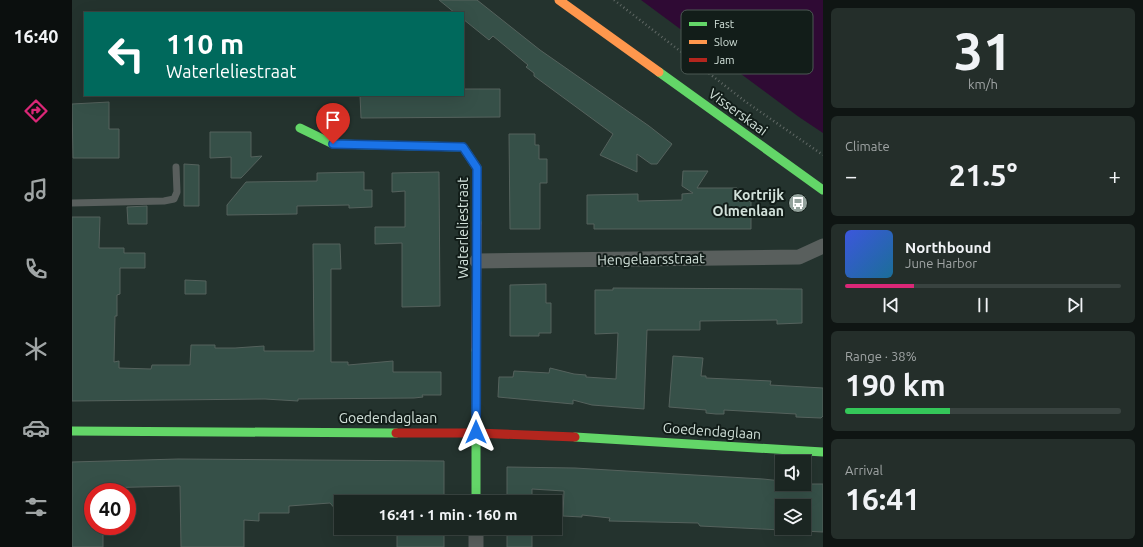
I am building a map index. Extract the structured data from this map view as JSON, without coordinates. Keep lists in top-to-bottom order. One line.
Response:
{"streets":{"street":["Visserskaai","Waterleliestraat","Hengelaarsstraat","Goedendaglaan"]},"crossings":[["Waterleliestraat","Hengelaarsstraat"],["Waterleliestraat","Goedendaglaan"]],"places":{"bus stop":["Kortrijk Olmenlaan"]},"legend":["Fast","Slow","Jam"],"page":{"tabs":"16:40","tile":[["31","km/h"],"Climate",["Range · 38%","190 km"],["Arrival","16:41"]],"turn":["110 m","Waterleliestraat"],"heat":["−","21.5°","+"],"song":["Northbound","June Harbor"],"limit":"40","trip":"16:41 · 1 min · 160 m"}}
